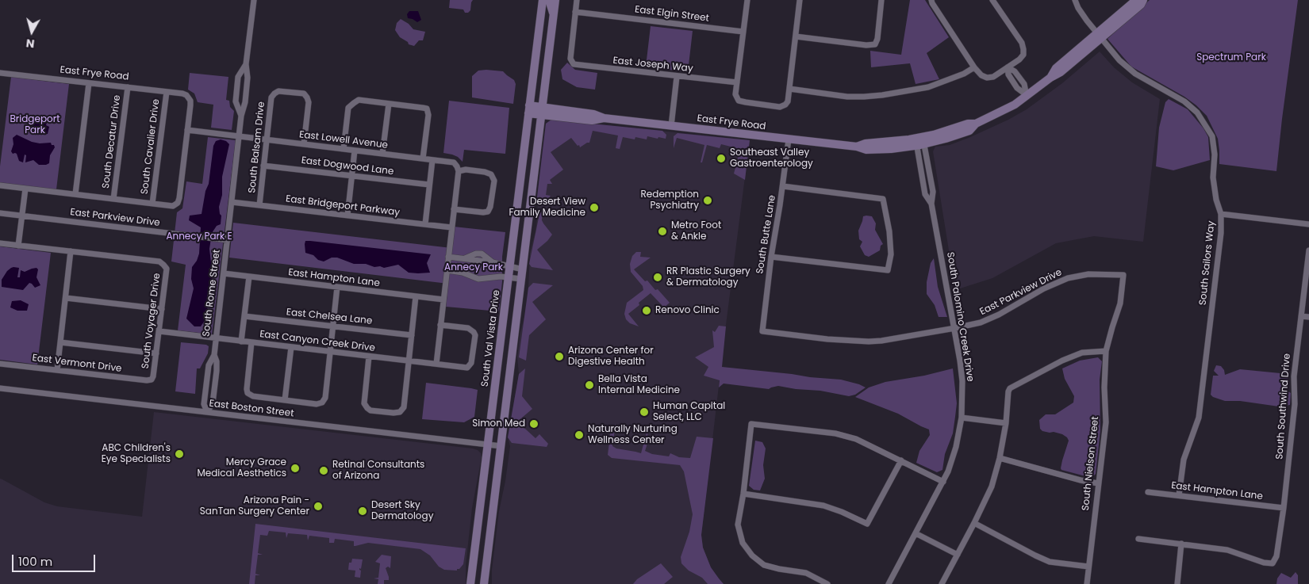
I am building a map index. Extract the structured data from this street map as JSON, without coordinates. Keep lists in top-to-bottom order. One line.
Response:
{"streets":{"main road":["East Frye Road","South Val Vista Drive"],"street":["East Elgin Street","East Joseph Way","East Lowell Avenue","South Decatur Drive","South Cavalier Drive","South Balsam Drive","East Dogwood Lane","East Bridgeport Parkway","East Parkview Drive","South Butte Lane","South Sailors Way","East Hampton Lane","South Rome Street","East Chelsea Lane","South Palomino Creek Drive","South Voyager Drive","East Canyon Creek Drive","East Vermont Drive","South Southwind Drive","East Boston Street","South Nielson Street"]},"crossings":[["East Elgin Street","East Joseph Way"],["East Frye Road","East Lowell Avenue"],["East Frye Road","South Decatur Drive"],["East Frye Road","South Cavalier Drive"],["East Frye Road","South Butte Lane"],["East Frye Road","South Sailors Way"],["East Frye Road","South Palomino Creek Drive"],["East Frye Road","South Val Vista Drive"],["East Lowell Avenue","South Balsam Drive"],["East Lowell Avenue","South Rome Street"],["South Balsam Drive","East Dogwood Lane"],["South Balsam Drive","East Bridgeport Parkway"],["East Bridgeport Parkway","South Rome Street"],["East Parkview Drive","South Butte Lane"],["East Parkview Drive","South Rome Street"],["East Parkview Drive","South Palomino Creek Drive"],["East Parkview Drive","South Nielson Street"],["South Sailors Way","East Hampton Lane"],["East Hampton Lane","South Rome Street"],["East Hampton Lane","South Southwind Drive"],["South Rome Street","East Canyon Creek Drive"],["South Rome Street","East Boston Street"],["South Voyager Drive","East Canyon Creek Drive"],["South Voyager Drive","East Vermont Drive"],["South Val Vista Drive","East Boston Street"]],"parks":["Spectrum Park","Bridgeport Park","Annecy Park E","Annecy Park"],"places":["Southeast Valley Gastroenterology","Redemption Psychiatry","Desert View Family Medicine","Metro Foot & Ankle","RR Plastic Surgery & Dermatology","Renovo Clinic","Arizona Center for Digestive Health","Bella Vista Internal Medicine","Human Capital Select, LLC","Simon Med","Naturally Nurturing Wellness Center","ABC Children's Eye Specialists","Mercy Grace Medical Aesthetics","Retinal Consultants of Arizona","Arizona Pain - SanTan Surgery Center","Desert Sky Dermatology"],"scale_bar":"100 m","north":"bottom"}
